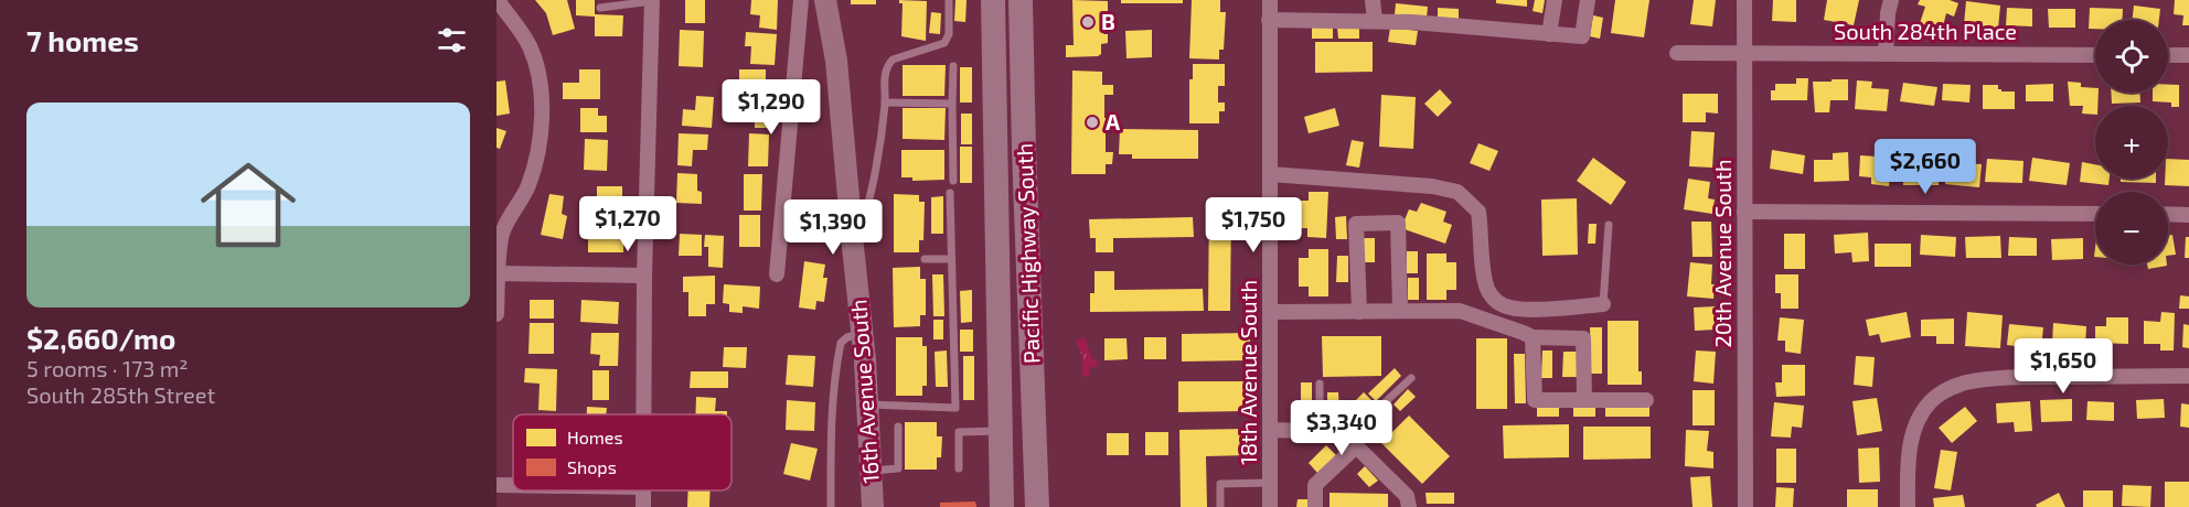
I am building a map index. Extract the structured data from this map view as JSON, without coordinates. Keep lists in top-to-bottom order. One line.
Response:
{"streets":{"main road":["Pacific Highway South"],"street":["South 284th Place","20th Avenue South","18th Avenue South","16th Avenue South"]},"crossings":[["South 284th Place","20th Avenue South"]],"places":["B","A"],"legend":["Homes","Shops"],"page":{"heading":"7 homes","map_buttons":["+","−"],"list":[{"name":"$2,660/mo","note":"5 rooms · 173 m² · South 285th Street"}],"price":["$1,290","$2,660","$1,270","$1,750","$1,390","$1,650","$3,340"]}}
